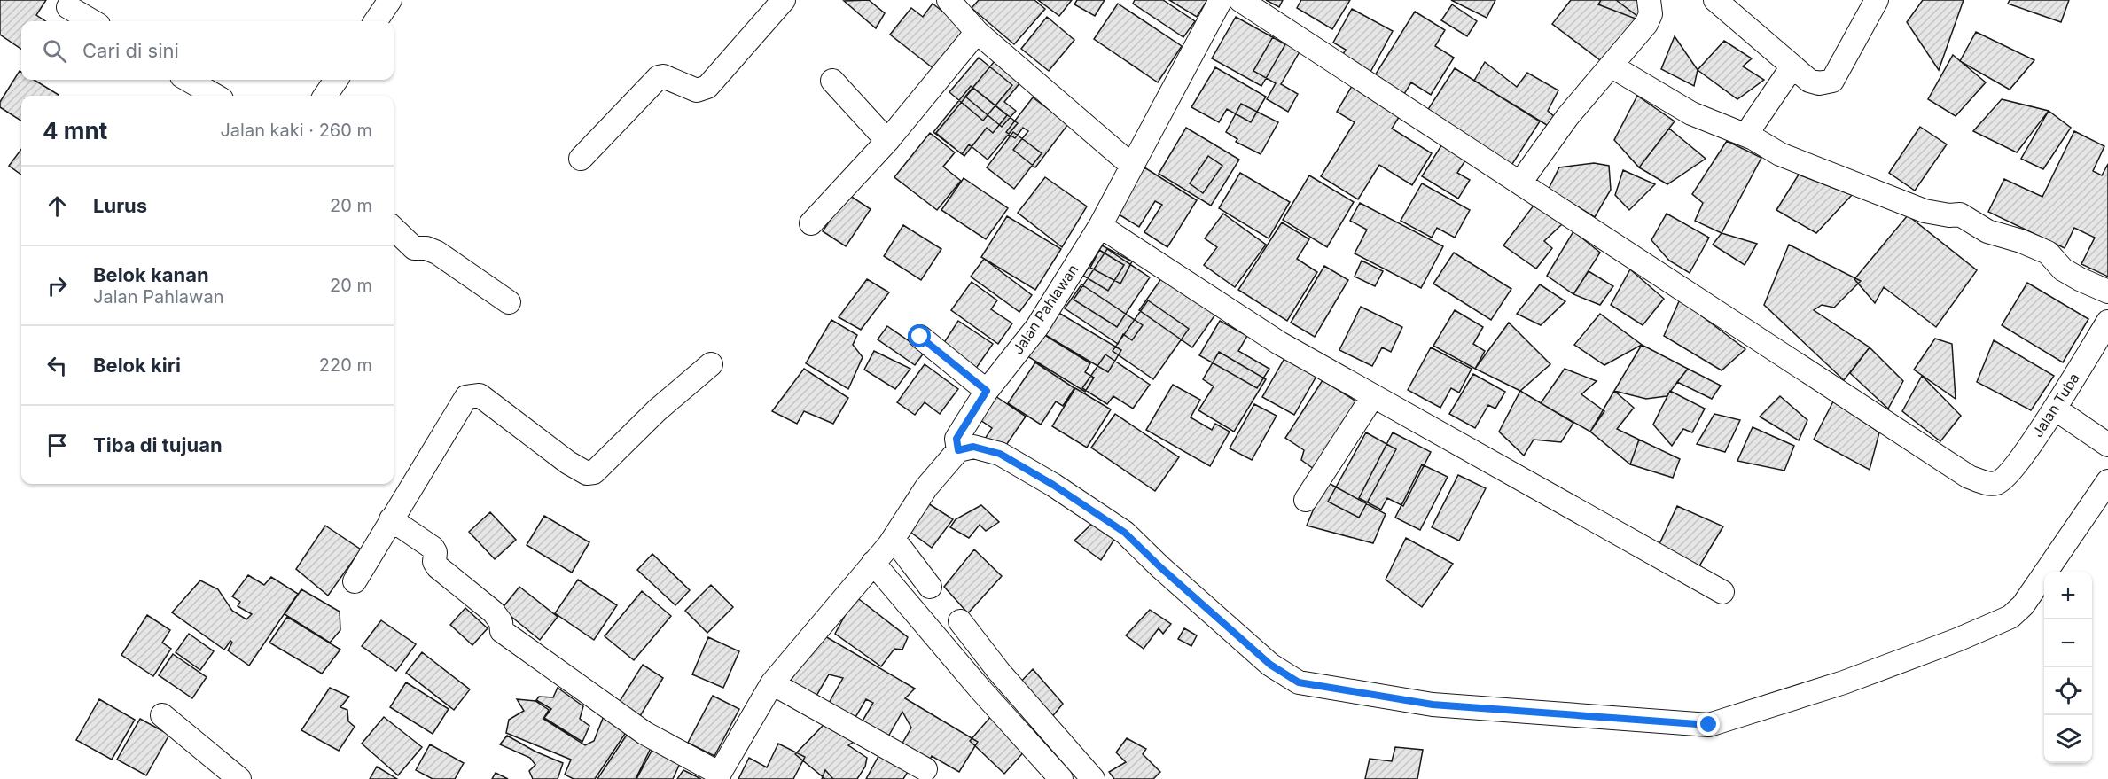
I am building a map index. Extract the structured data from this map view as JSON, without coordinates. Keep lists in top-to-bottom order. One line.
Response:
{"streets":{"street":["Jalan Pahlawan","Jalan Tuba"]},"page":{"search":"Cari di sini","heading":["4 mnt","Jalan kaki · 260 m"],"list":[["Lurus","20 m"],["Belok kanan","Jalan Pahlawan","20 m"],["Belok kiri","220 m"],"Tiba di tujuan"],"map_buttons":["+","−"]}}
